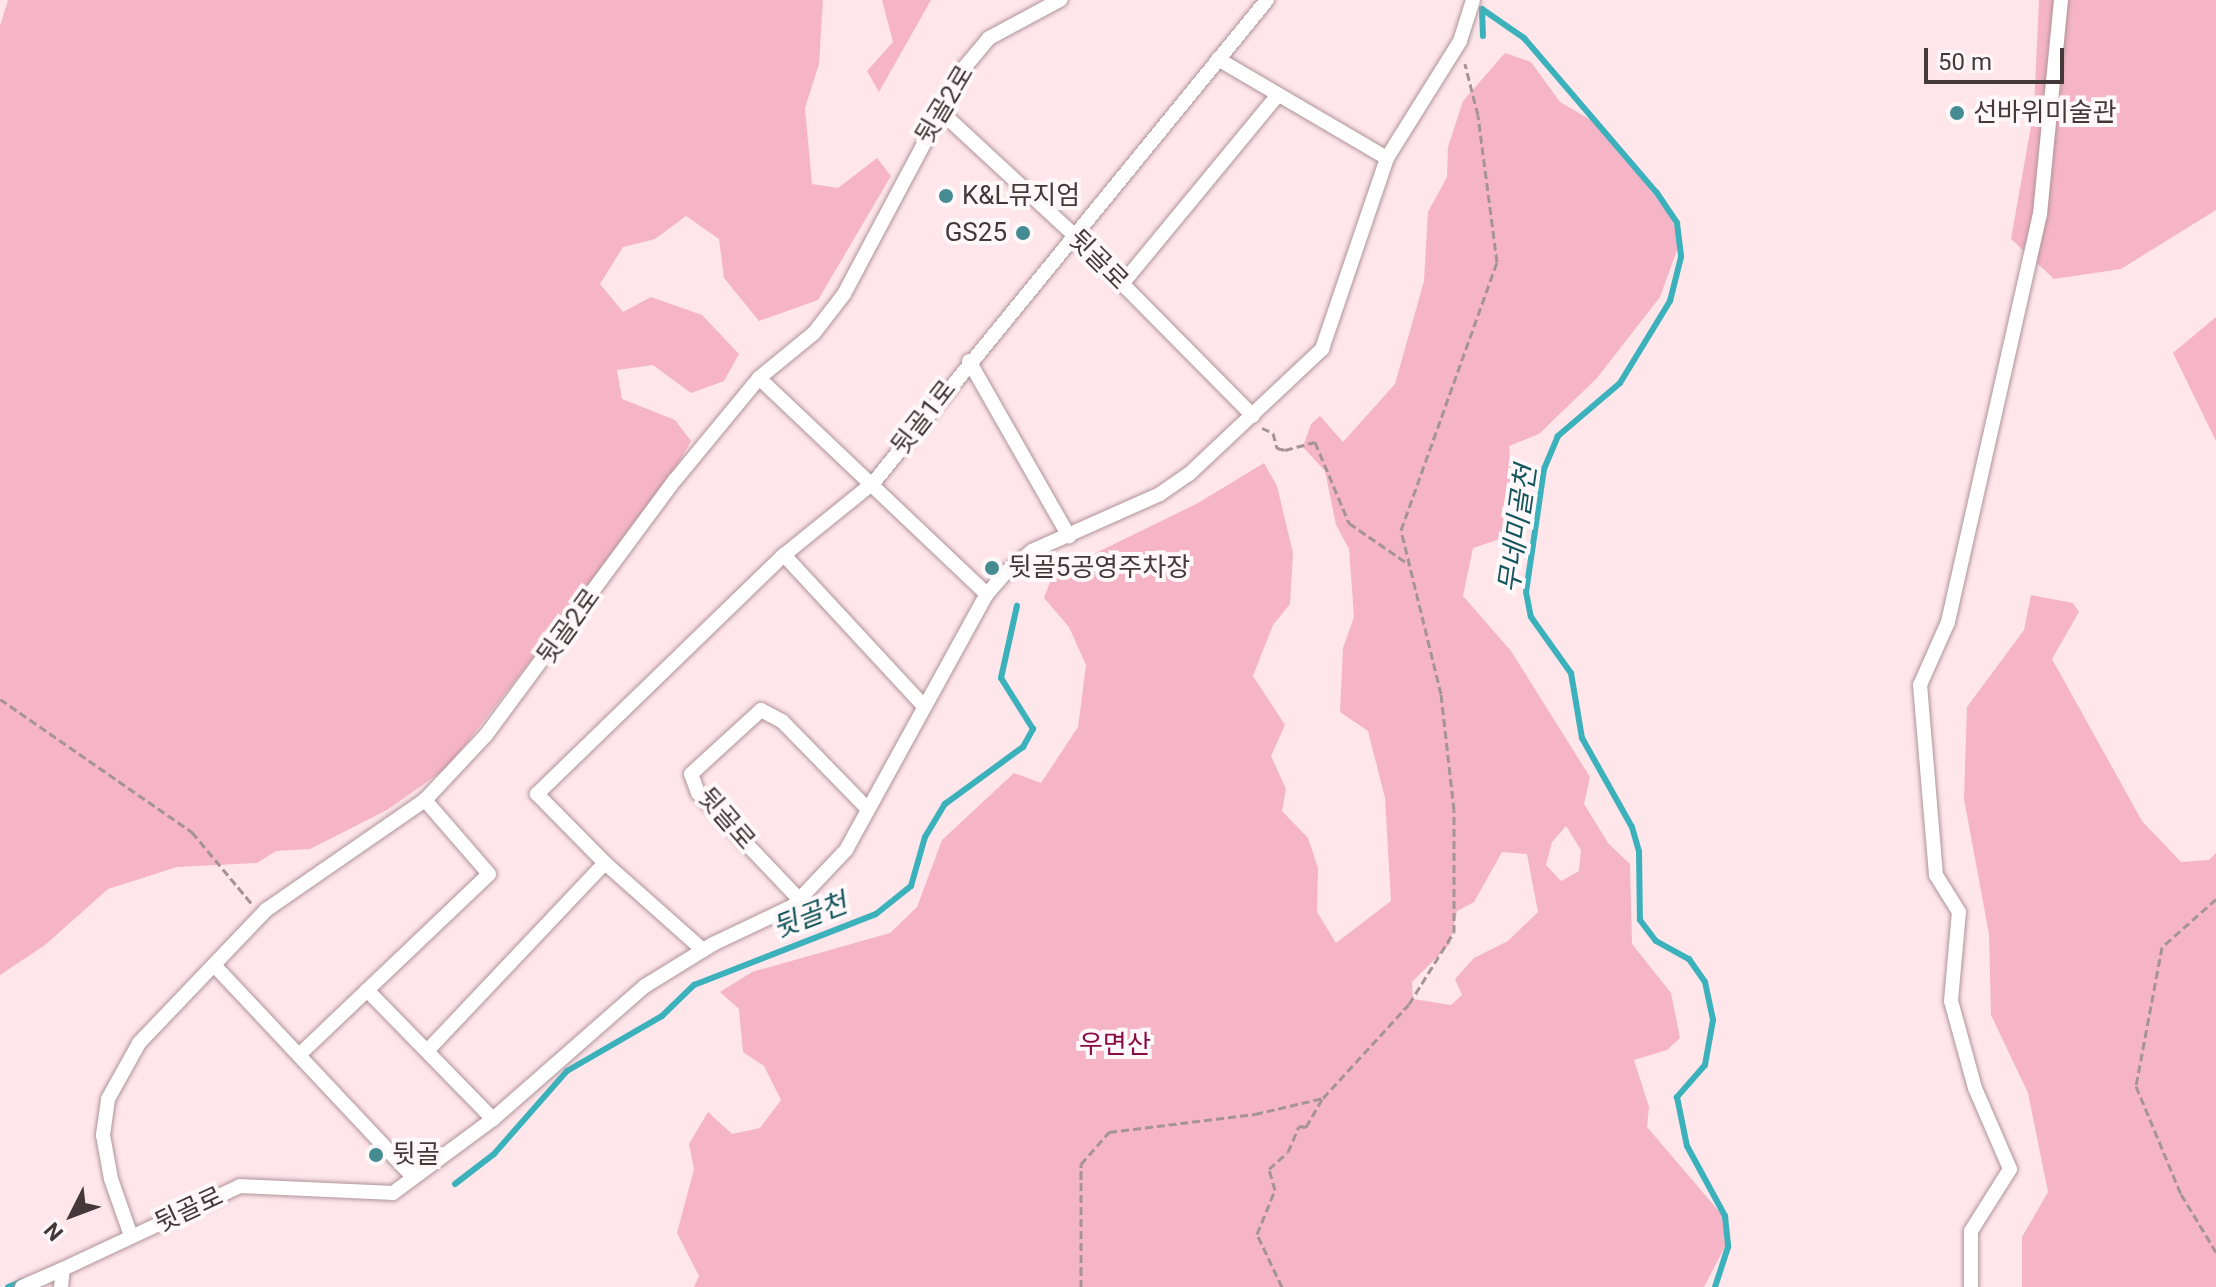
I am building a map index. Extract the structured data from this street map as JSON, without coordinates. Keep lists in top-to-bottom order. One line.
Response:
{"streets":{"street":["뒷골2로","뒷골로","뒷골1로"]},"crossings":[["뒷골2로","뒷골로"],["뒷골로","뒷골1로"]],"water":["무네미골천","뒷골천"],"parks":["우면산"],"places":["선바위미술관","K&L뮤지엄","GS25","뒷골5공영주차장","뒷골"],"scale_bar":"50 m","north":"bottom left"}
